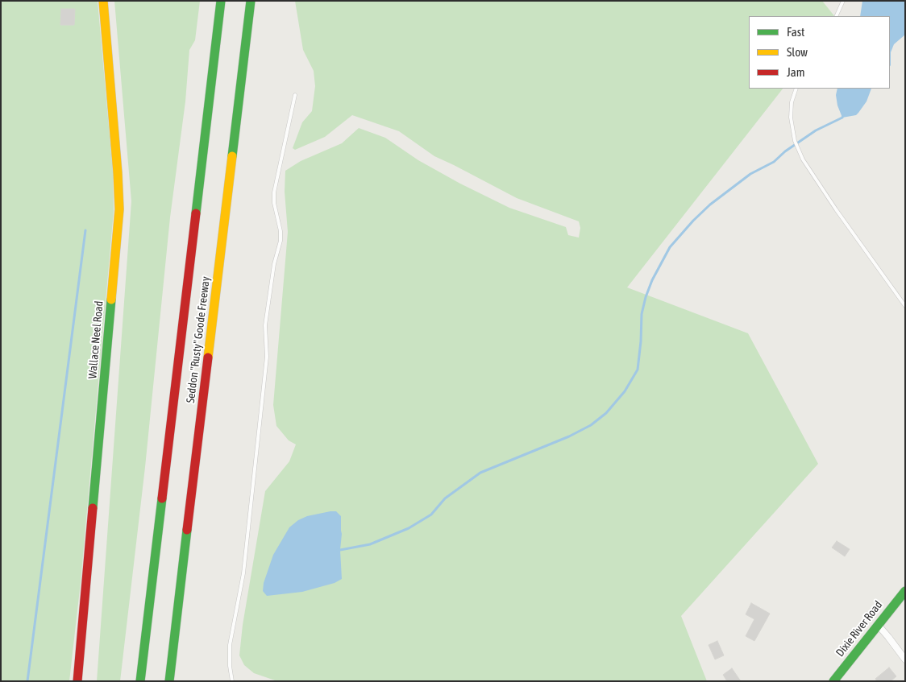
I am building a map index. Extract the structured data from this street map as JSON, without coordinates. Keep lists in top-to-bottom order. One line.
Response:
{"streets":{"main road":["Wallace Neel Road","Seddon \"Rusty\" Goode Freeway","Dixie River Road"]},"legend":["Fast","Slow","Jam"]}
